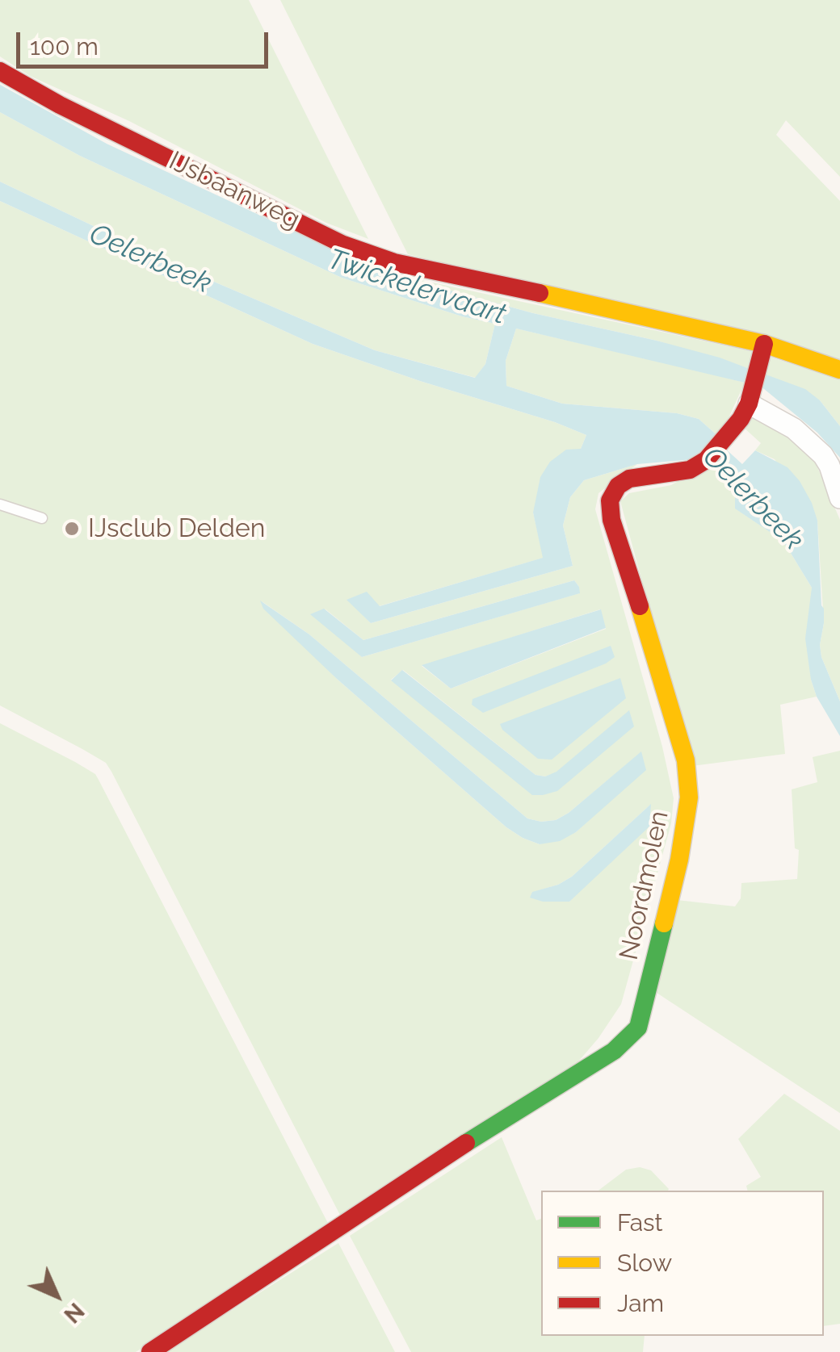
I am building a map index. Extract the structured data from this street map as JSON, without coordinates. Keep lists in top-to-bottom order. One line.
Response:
{"streets":{"street":["IJsbaanweg","Noordmolen"]},"crossings":[["IJsbaanweg","Noordmolen"]],"water":["Oelerbeek","Twickelervaart"],"places":["IJsclub Delden"],"legend":["Fast","Slow","Jam"],"scale_bar":"100 m","north":"bottom right"}
